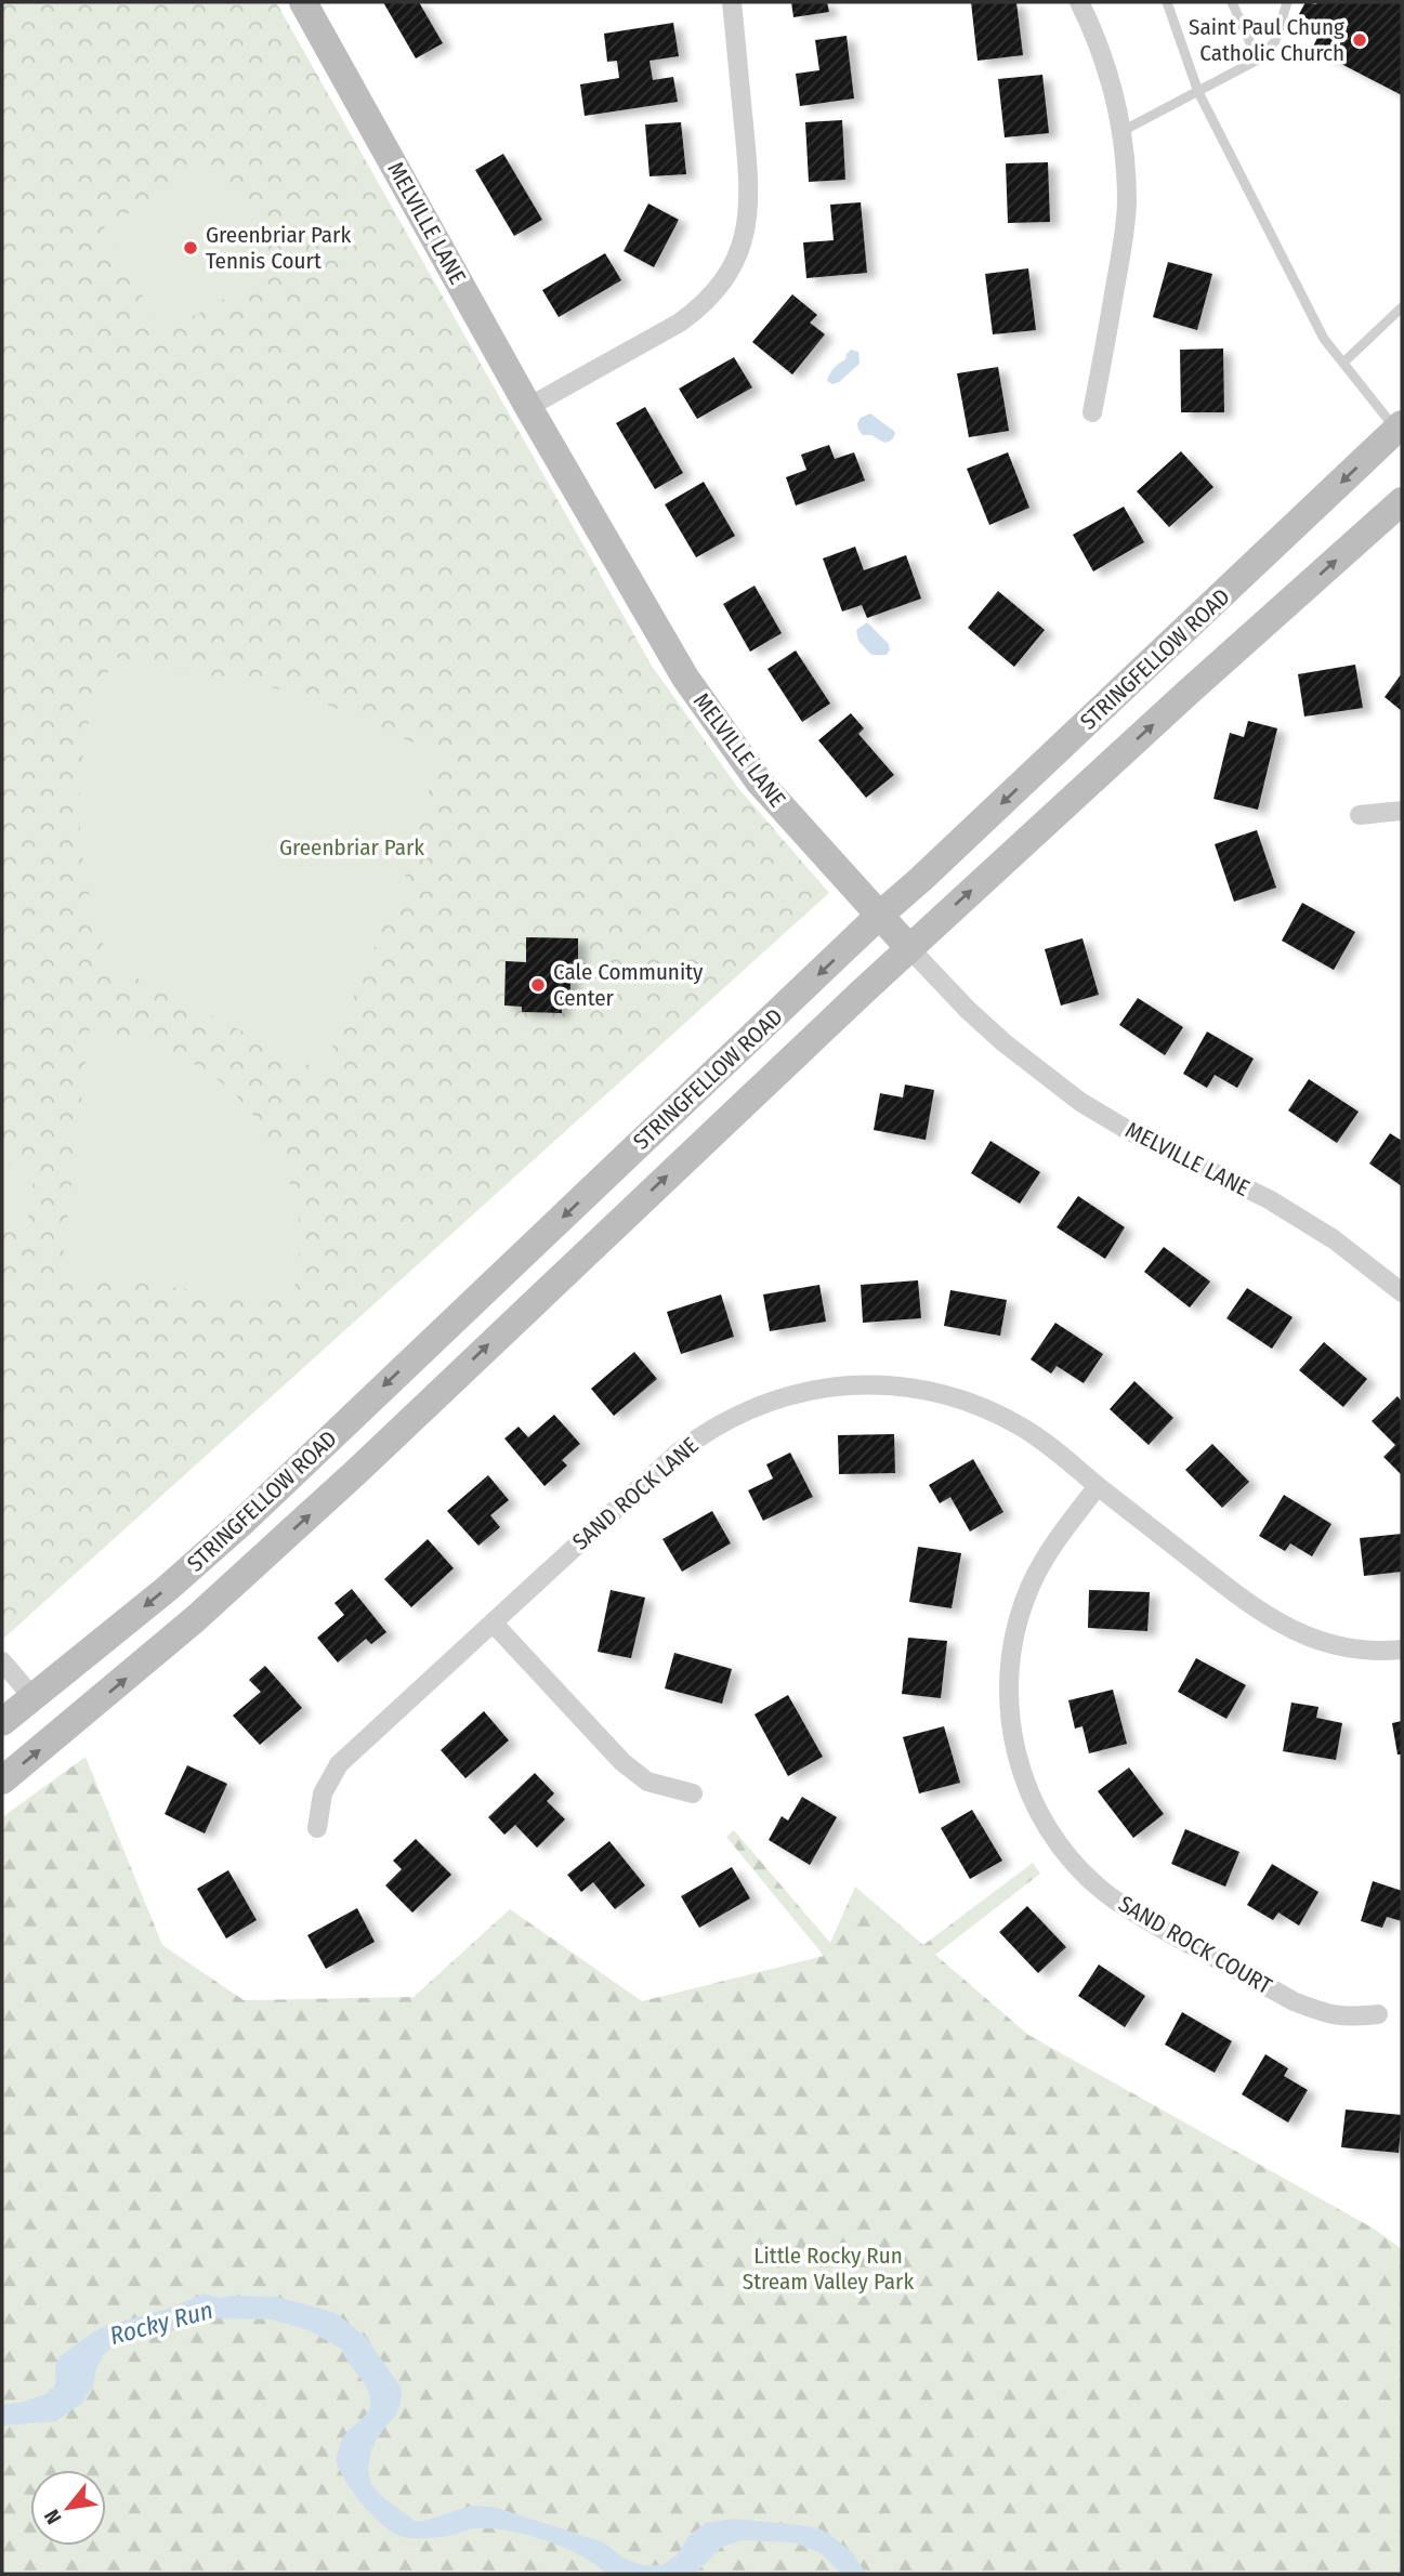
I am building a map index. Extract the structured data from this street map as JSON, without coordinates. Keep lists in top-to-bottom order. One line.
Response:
{"streets":{"main road":["MELVILLE LANE","STRINGFELLOW ROAD"],"street":["SAND ROCK LANE","SAND ROCK COURT"]},"crossings":[["MELVILLE LANE","STRINGFELLOW ROAD"],["SAND ROCK LANE","SAND ROCK COURT"]],"water":["Rocky Run"],"parks":["Greenbriar Park","Little Rocky Run Stream Valley Park"],"places":["Saint Paul Chung Catholic Church","Greenbriar Park Tennis Court","Cale Community Center"],"north":"bottom left"}
